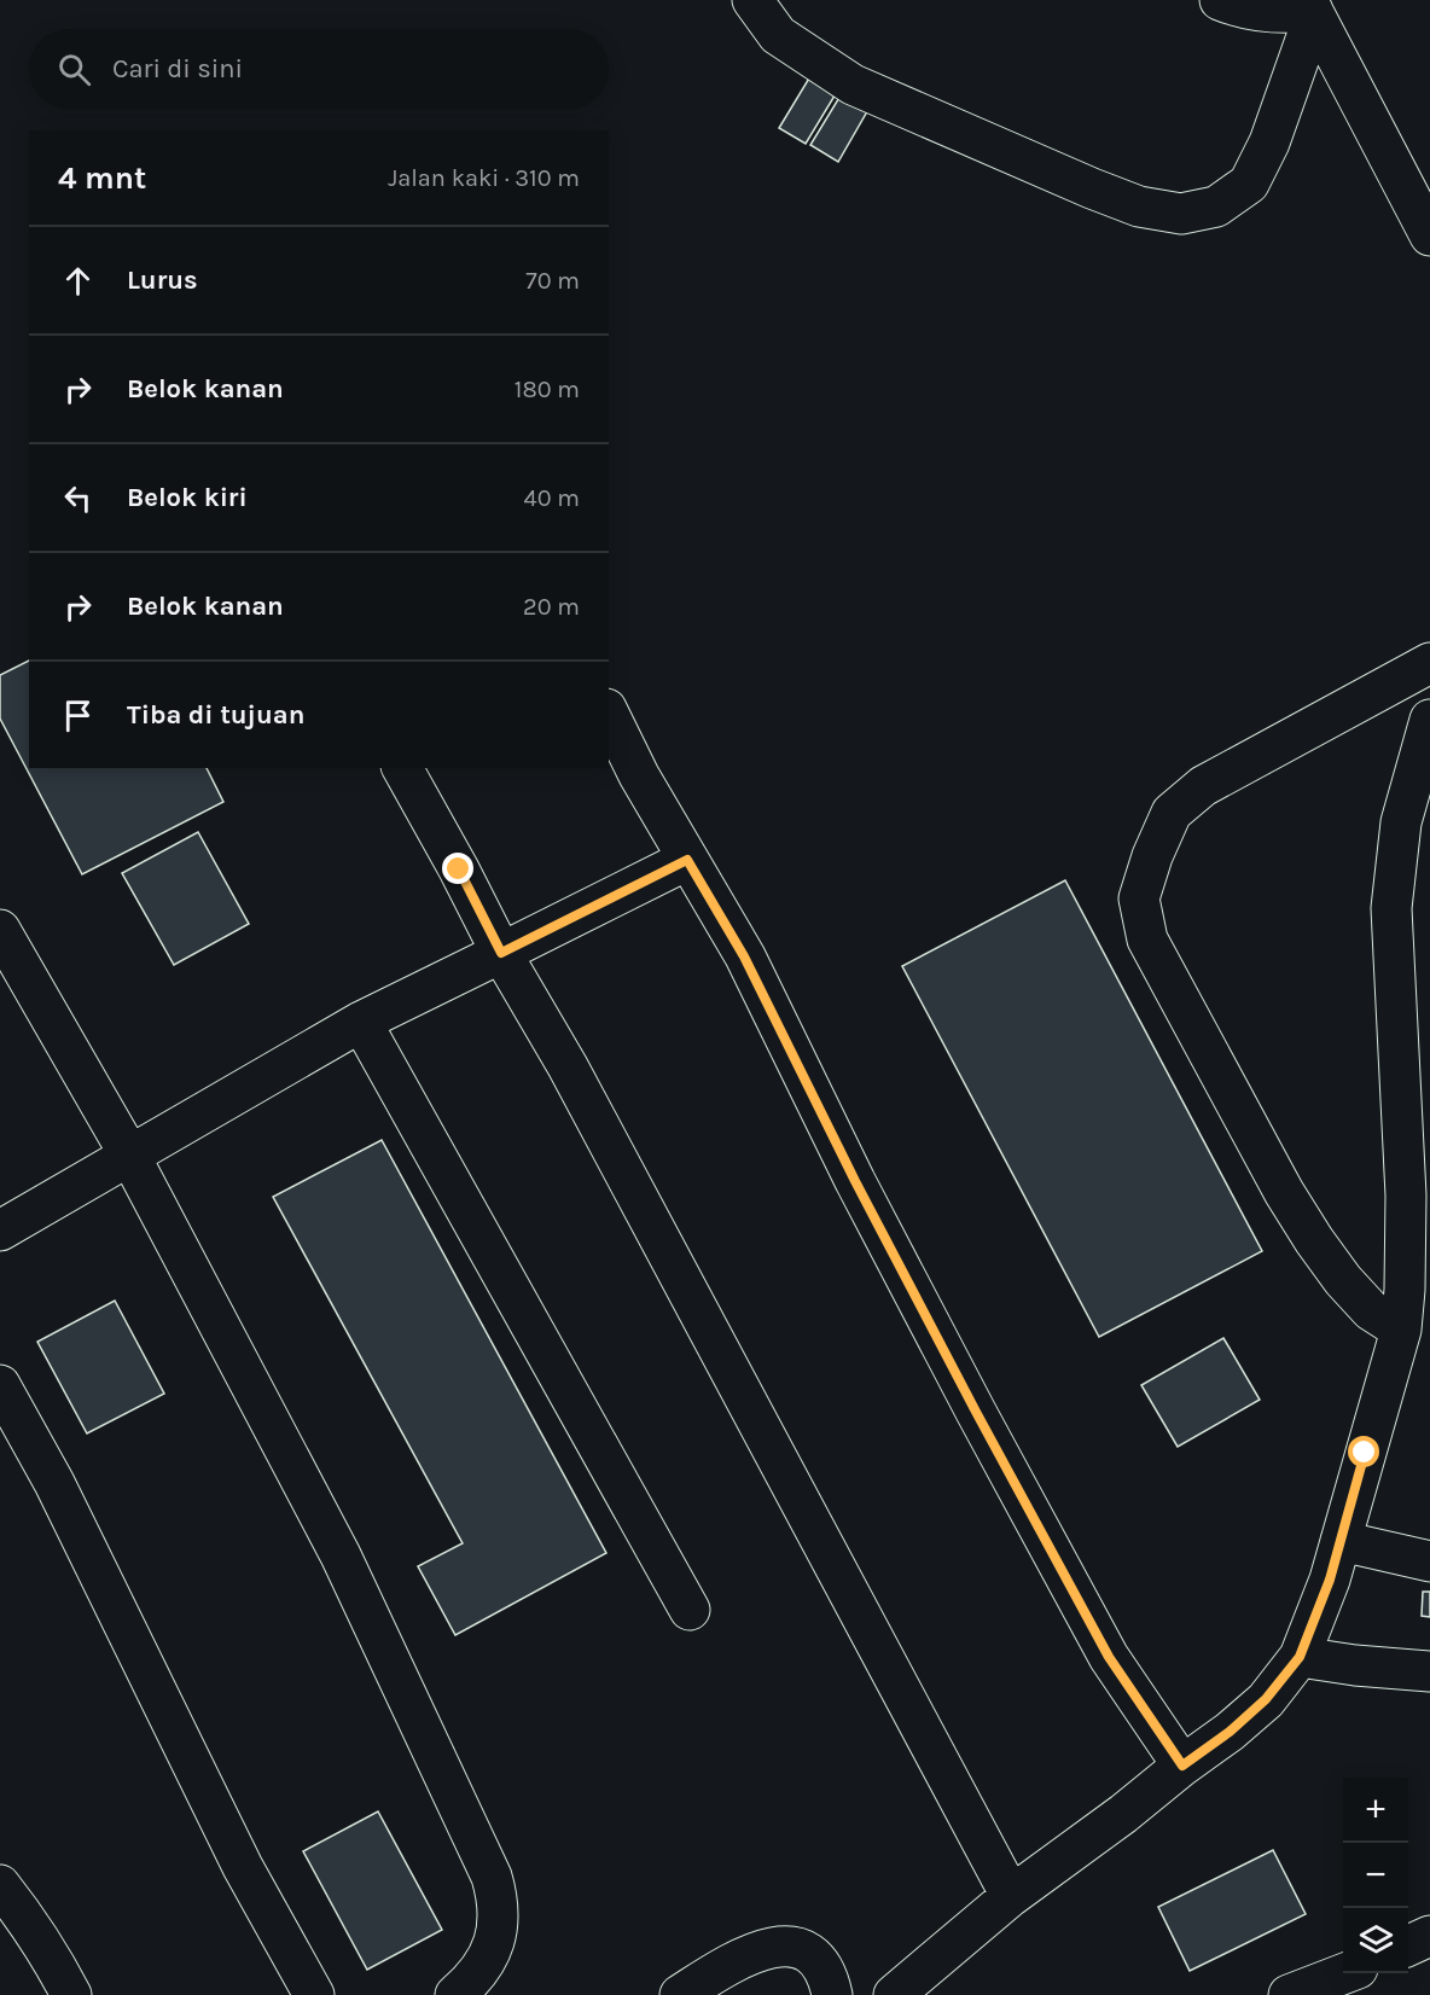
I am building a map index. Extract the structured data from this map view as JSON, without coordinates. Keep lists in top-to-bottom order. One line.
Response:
{"page":{"search":"Cari di sini","heading":["4 mnt","Jalan kaki · 310 m"],"list":[["Lurus","70 m"],["Belok kanan","180 m"],["Belok kiri","40 m"],["Belok kanan","20 m"],"Tiba di tujuan"],"map_buttons":["+","−"]}}
